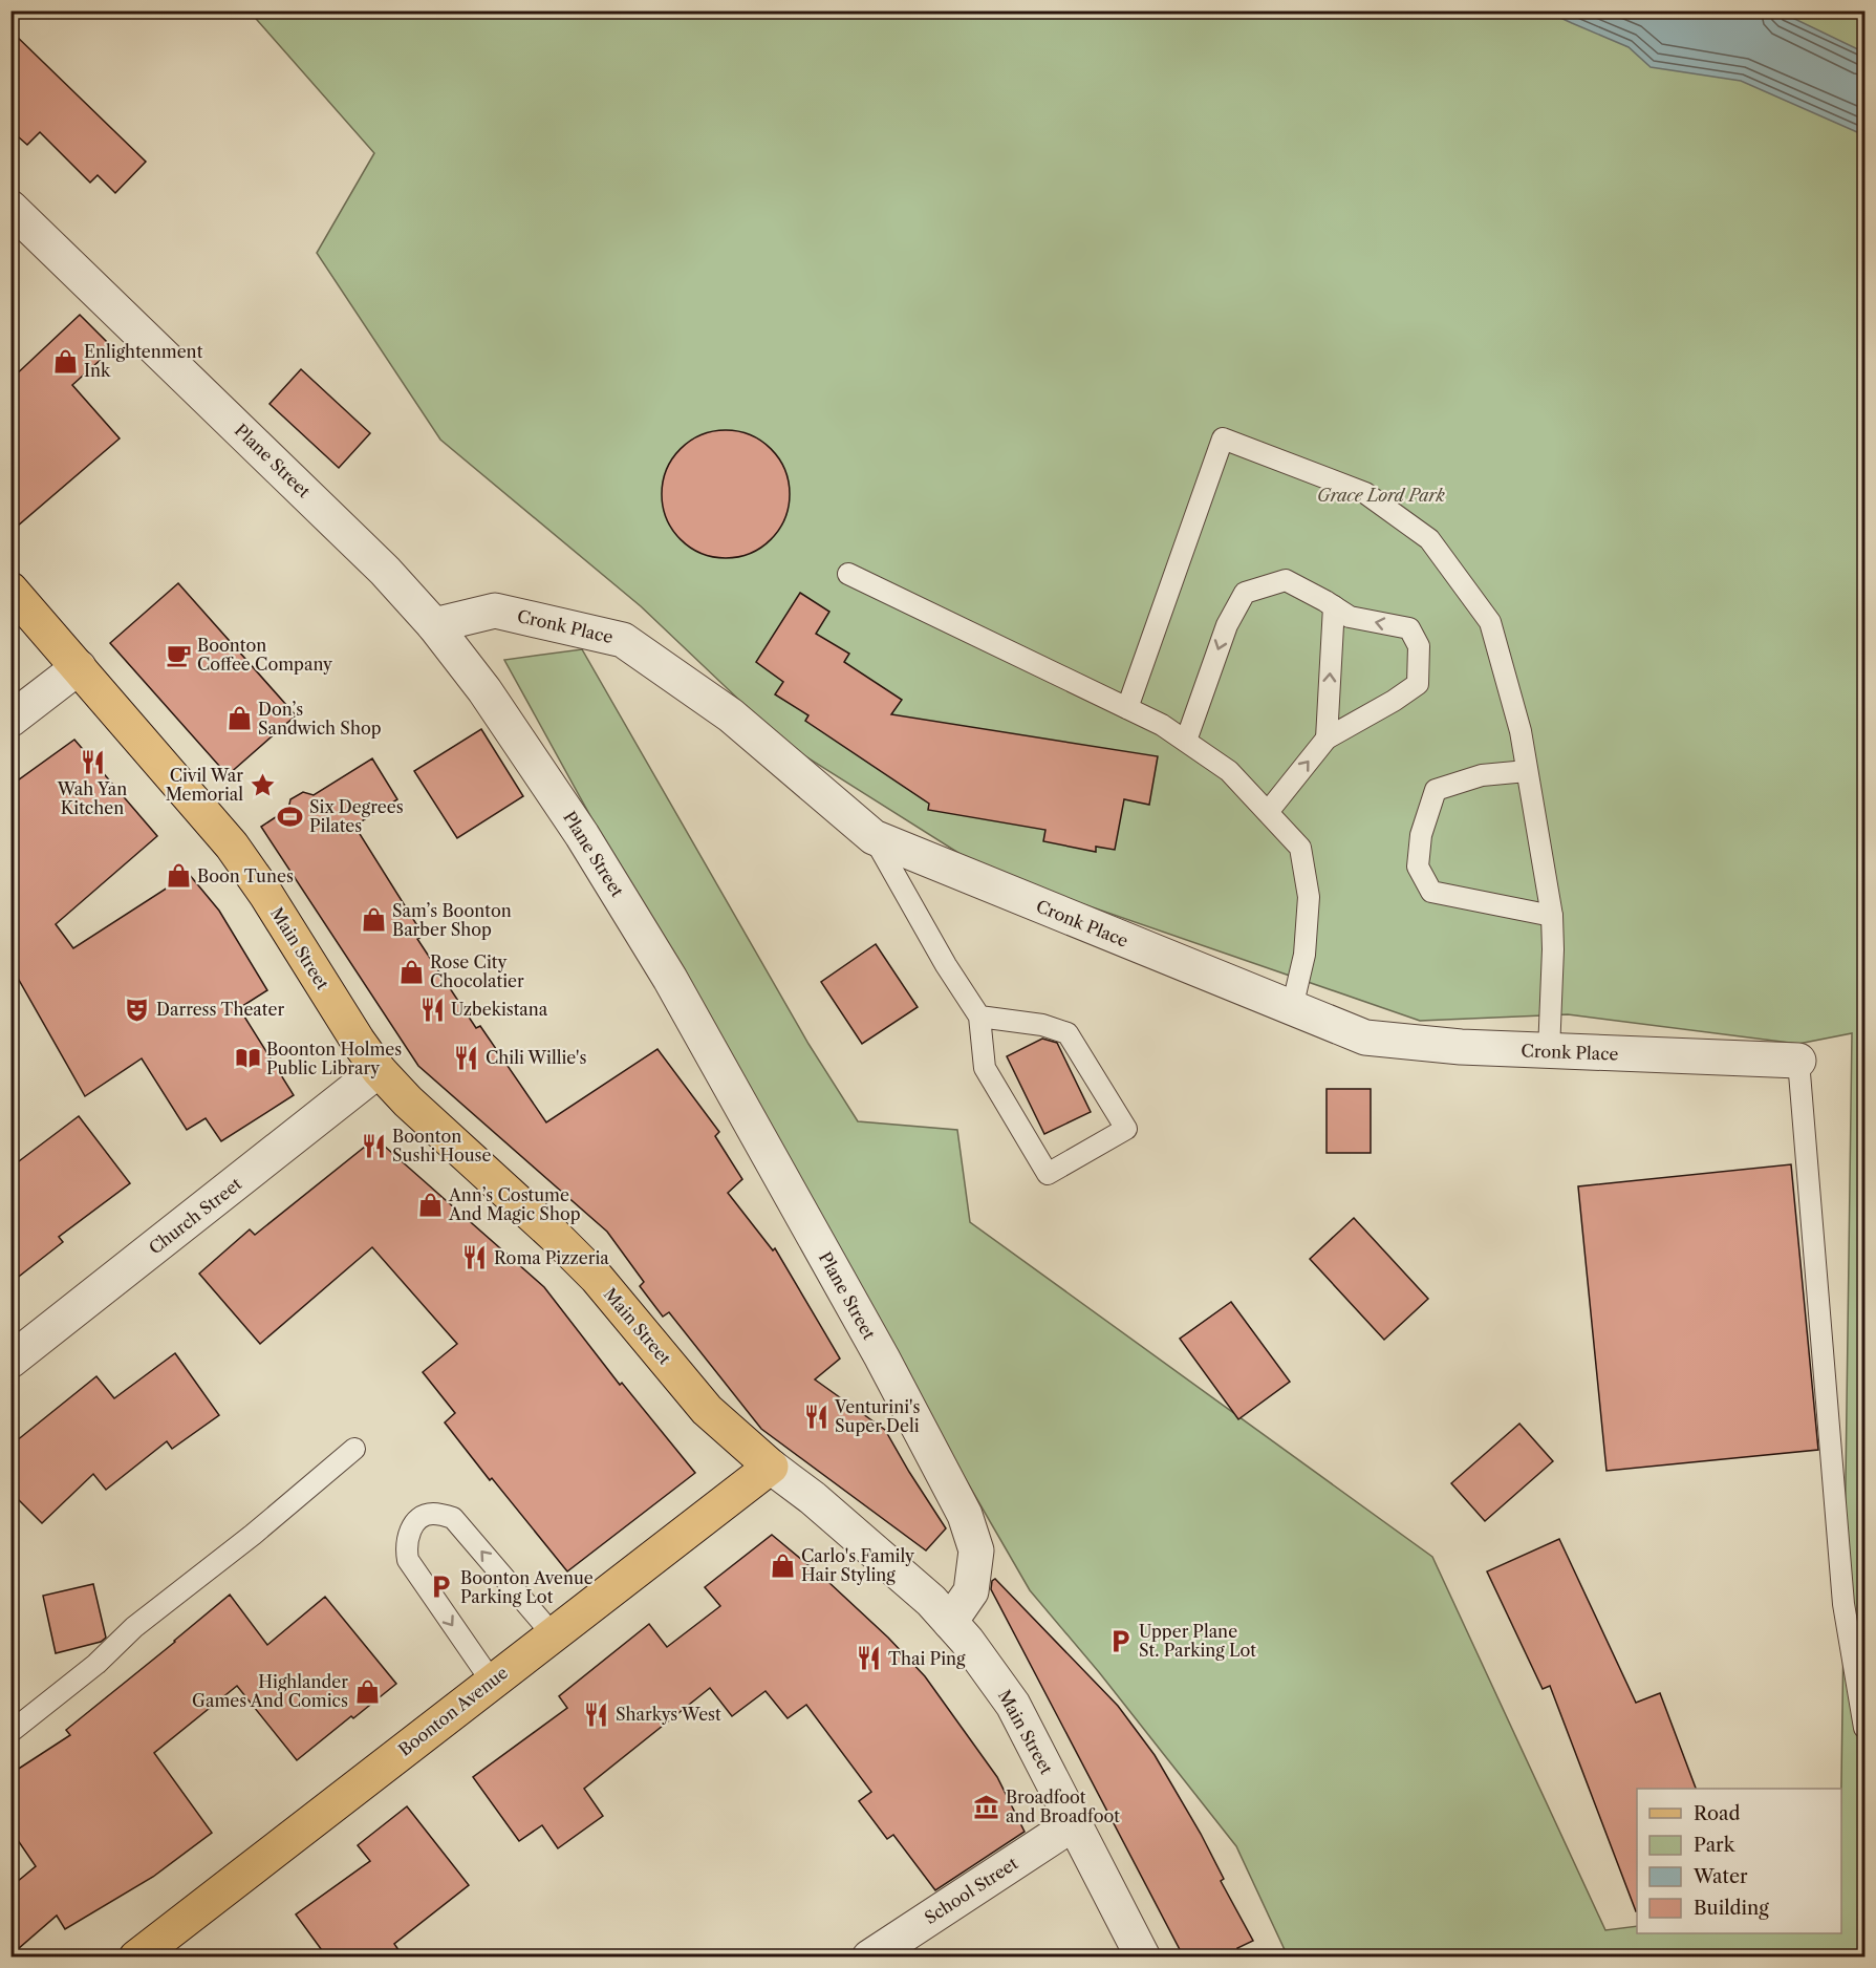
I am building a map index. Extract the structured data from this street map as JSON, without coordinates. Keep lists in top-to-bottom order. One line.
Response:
{"streets":{"main road":["Main Street","Boonton Avenue"],"street":["Plane Street","Cronk Place","Church Street","School Street"]},"crossings":[["Plane Street","Cronk Place"],["Plane Street","Main Street"],["Main Street","Church Street"],["Main Street","Boonton Avenue"],["Main Street","School Street"]],"parks":["Grace Lord Park"],"places":{"shop":["Enlightenment Ink","Don’s Sandwich Shop","Boon Tunes","Sam’s Boonton Barber Shop","Rose City Chocolatier","Ann’s Costume And Magic Shop","Carlo's Family Hair Styling","Highlander Games And Comics"],"cafe":["Boonton Coffee Company"],"restaurant":["Wah Yan Kitchen","Uzbekistana","Chili Willie's","Boonton Sushi House","Roma Pizzeria","Venturini's Super Deli","Thai Ping","Sharkys West"],"place":["Civil War Memorial"],"sports":["Six Degrees Pilates"],"theatre":["Darress Theater"],"library":["Boonton Holmes Public Library"],"parking":["Boonton Avenue Parking Lot","Upper Plane St. Parking Lot"],"museum":["Broadfoot and Broadfoot"]},"legend":["Road","Park","Water","Building"]}
